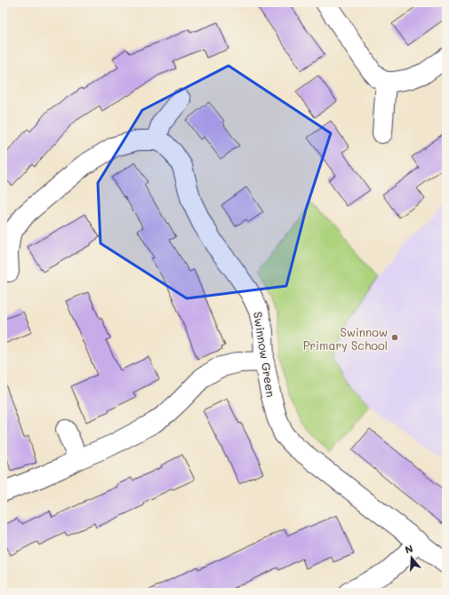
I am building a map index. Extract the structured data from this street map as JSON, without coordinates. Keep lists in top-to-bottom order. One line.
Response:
{"streets":{"street":["Swinnow Green"]},"places":["Swinnow Primary School"],"north":"top"}
